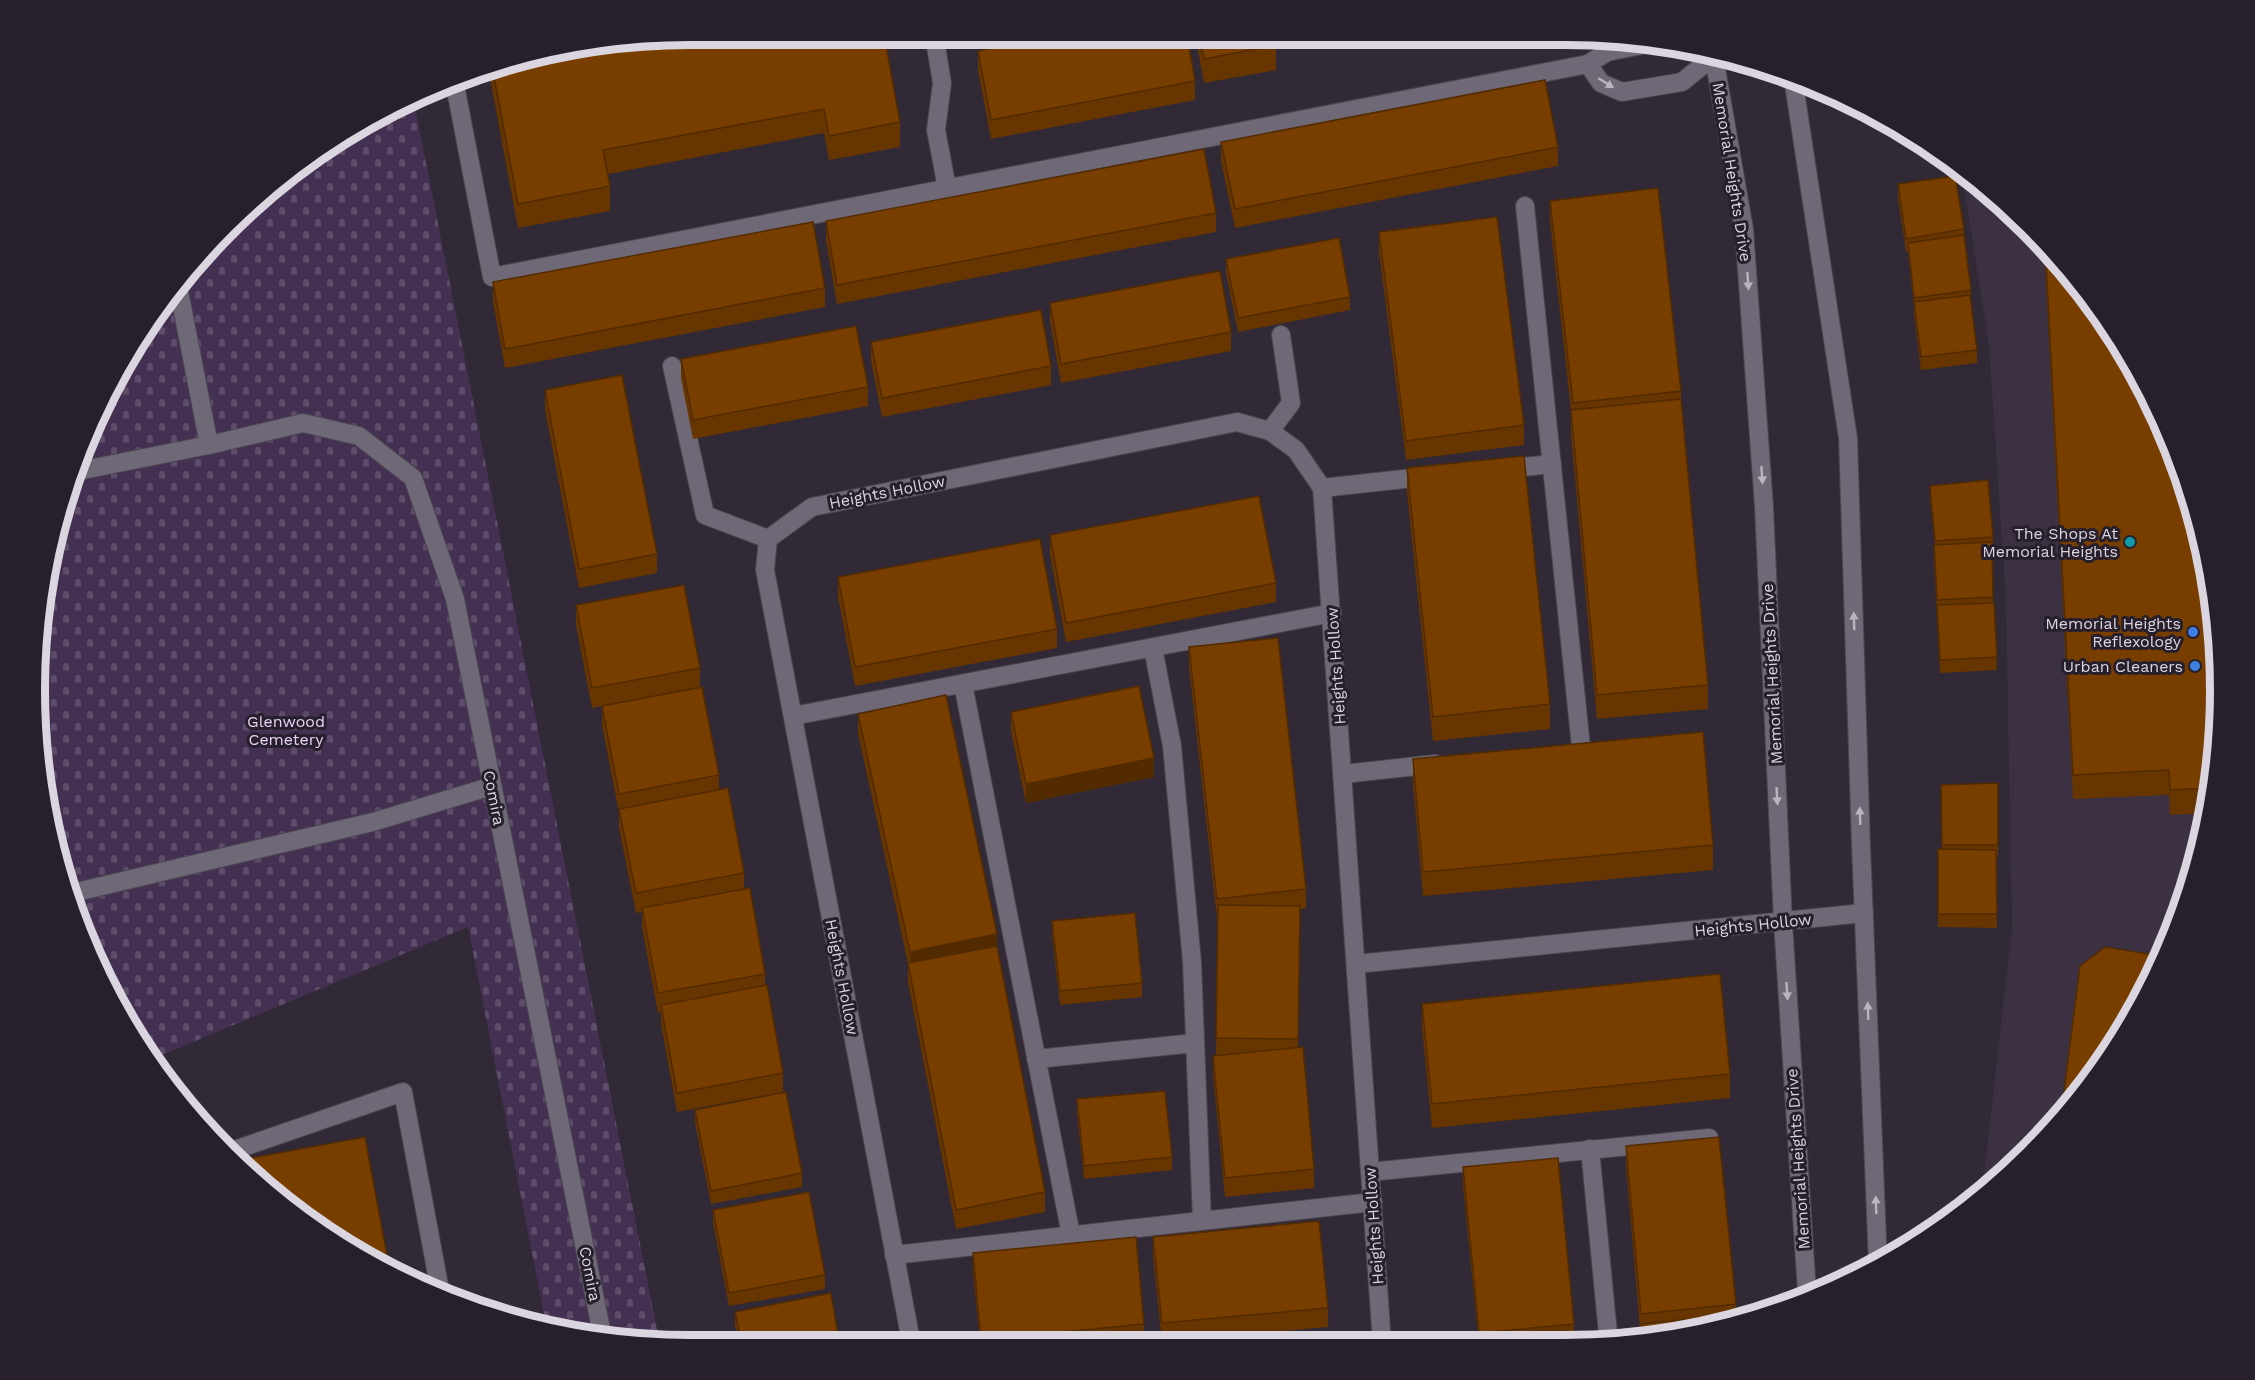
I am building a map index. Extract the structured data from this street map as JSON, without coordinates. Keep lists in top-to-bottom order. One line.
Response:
{"streets":{"street":["Memorial Heights Drive","Heights Hollow","Comira"]},"crossings":[["Memorial Heights Drive","Heights Hollow"]],"parks":["Glenwood Cemetery"],"places":["The Shops At Memorial Heights","Memorial Heights Reflexology","Urban Cleaners"]}
